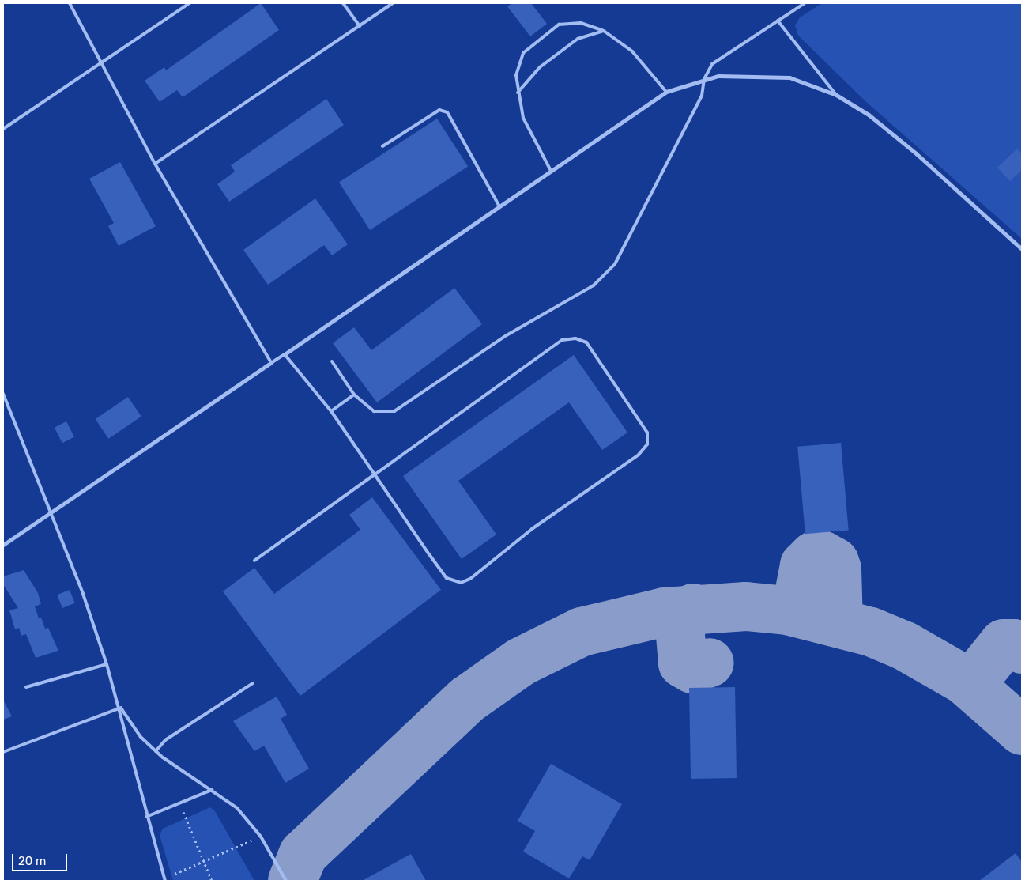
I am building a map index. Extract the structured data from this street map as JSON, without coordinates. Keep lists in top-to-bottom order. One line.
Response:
{"scale_bar":"20 m"}
